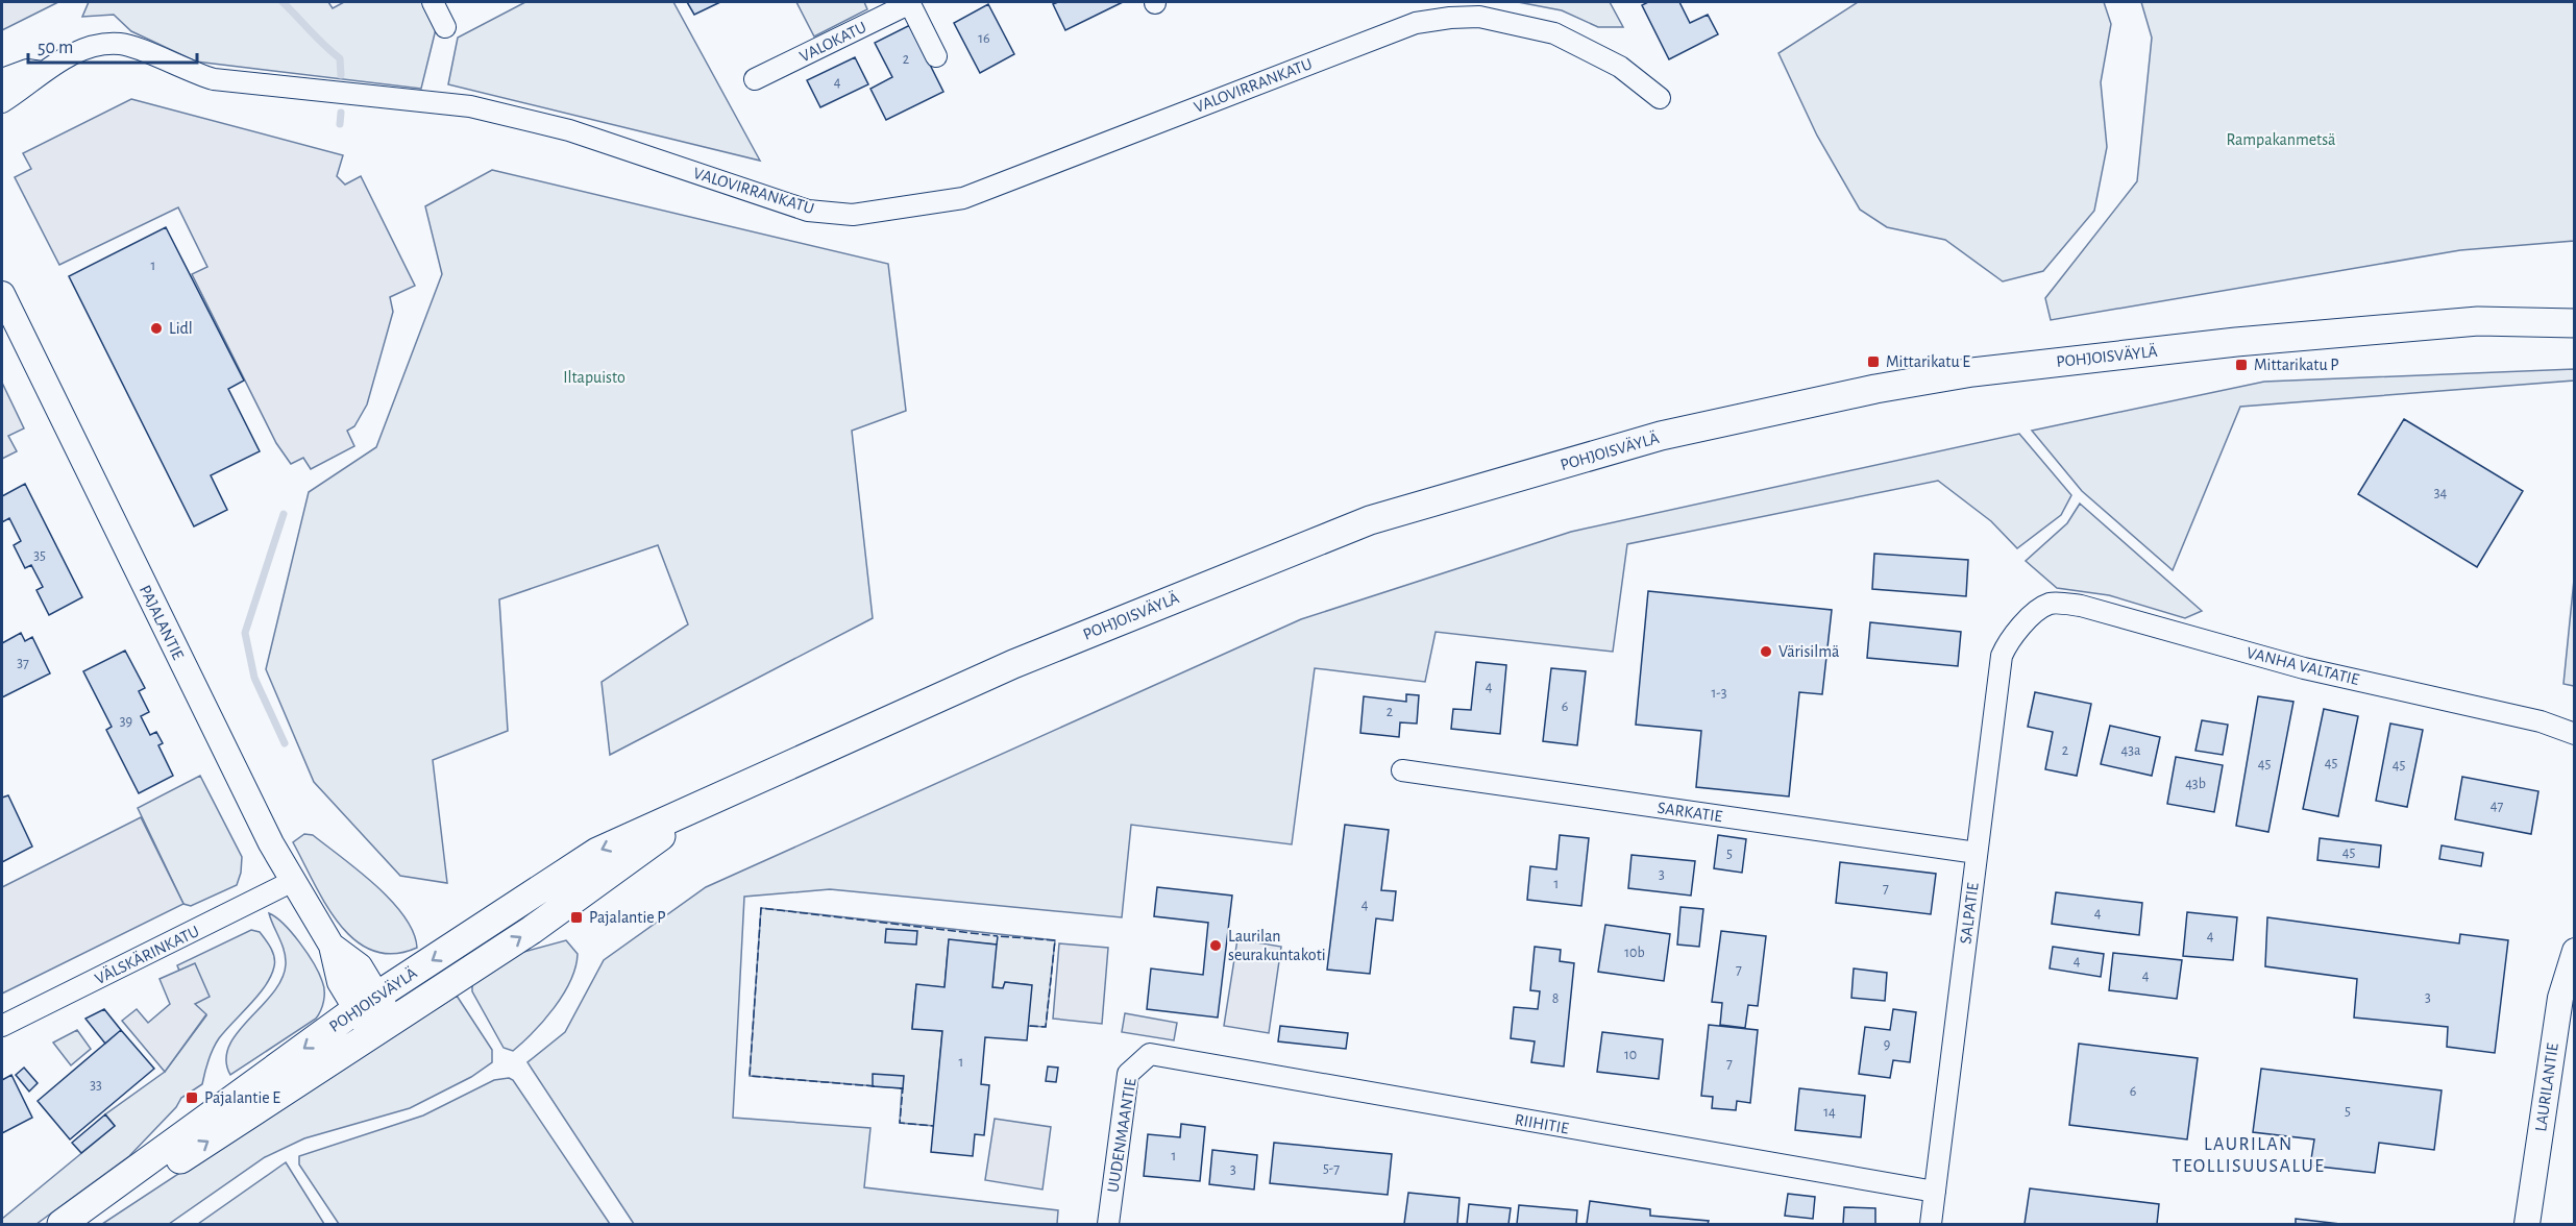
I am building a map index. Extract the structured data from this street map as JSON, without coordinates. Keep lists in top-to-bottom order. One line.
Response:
{"streets":{"main road":["POHJOISVÄYLÄ"],"street":["VALOKATU","VALOVIRRANKATU","PAJALANTIE","VANHA VALTATIE","SARKATIE","SALPATIE","VÄLSKÄRINKATU","LAURILANTIE","RIIHITIE","UUDENMAANTIE"]},"crossings":[["POHJOISVÄYLÄ","PAJALANTIE"],["PAJALANTIE","VÄLSKÄRINKATU"],["VANHA VALTATIE","SALPATIE"],["SARKATIE","SALPATIE"],["SALPATIE","RIIHITIE"],["RIIHITIE","UUDENMAANTIE"]],"districts":["LAURILAN TEOLLISUUSALUE"],"parks":["Rampakanmetsä","Iltapuisto"],"places":{"other":["Lidl","Värisilmä","Laurilan seurakuntakoti"],"transit":["Mittarikatu E","Mittarikatu P","Pajalantie P","Pajalantie E"]},"house_numbers":["16","2","4","1","34","35","37","4","1-3","6","2","39","2","43a","45","45","45","43b","47","45","5","3","1","7","4","4","4","10b","4","7","4","3","8","9","10","1","7","33","6","5","14","1","5-7","3"],"scale_bar":"50 m"}
